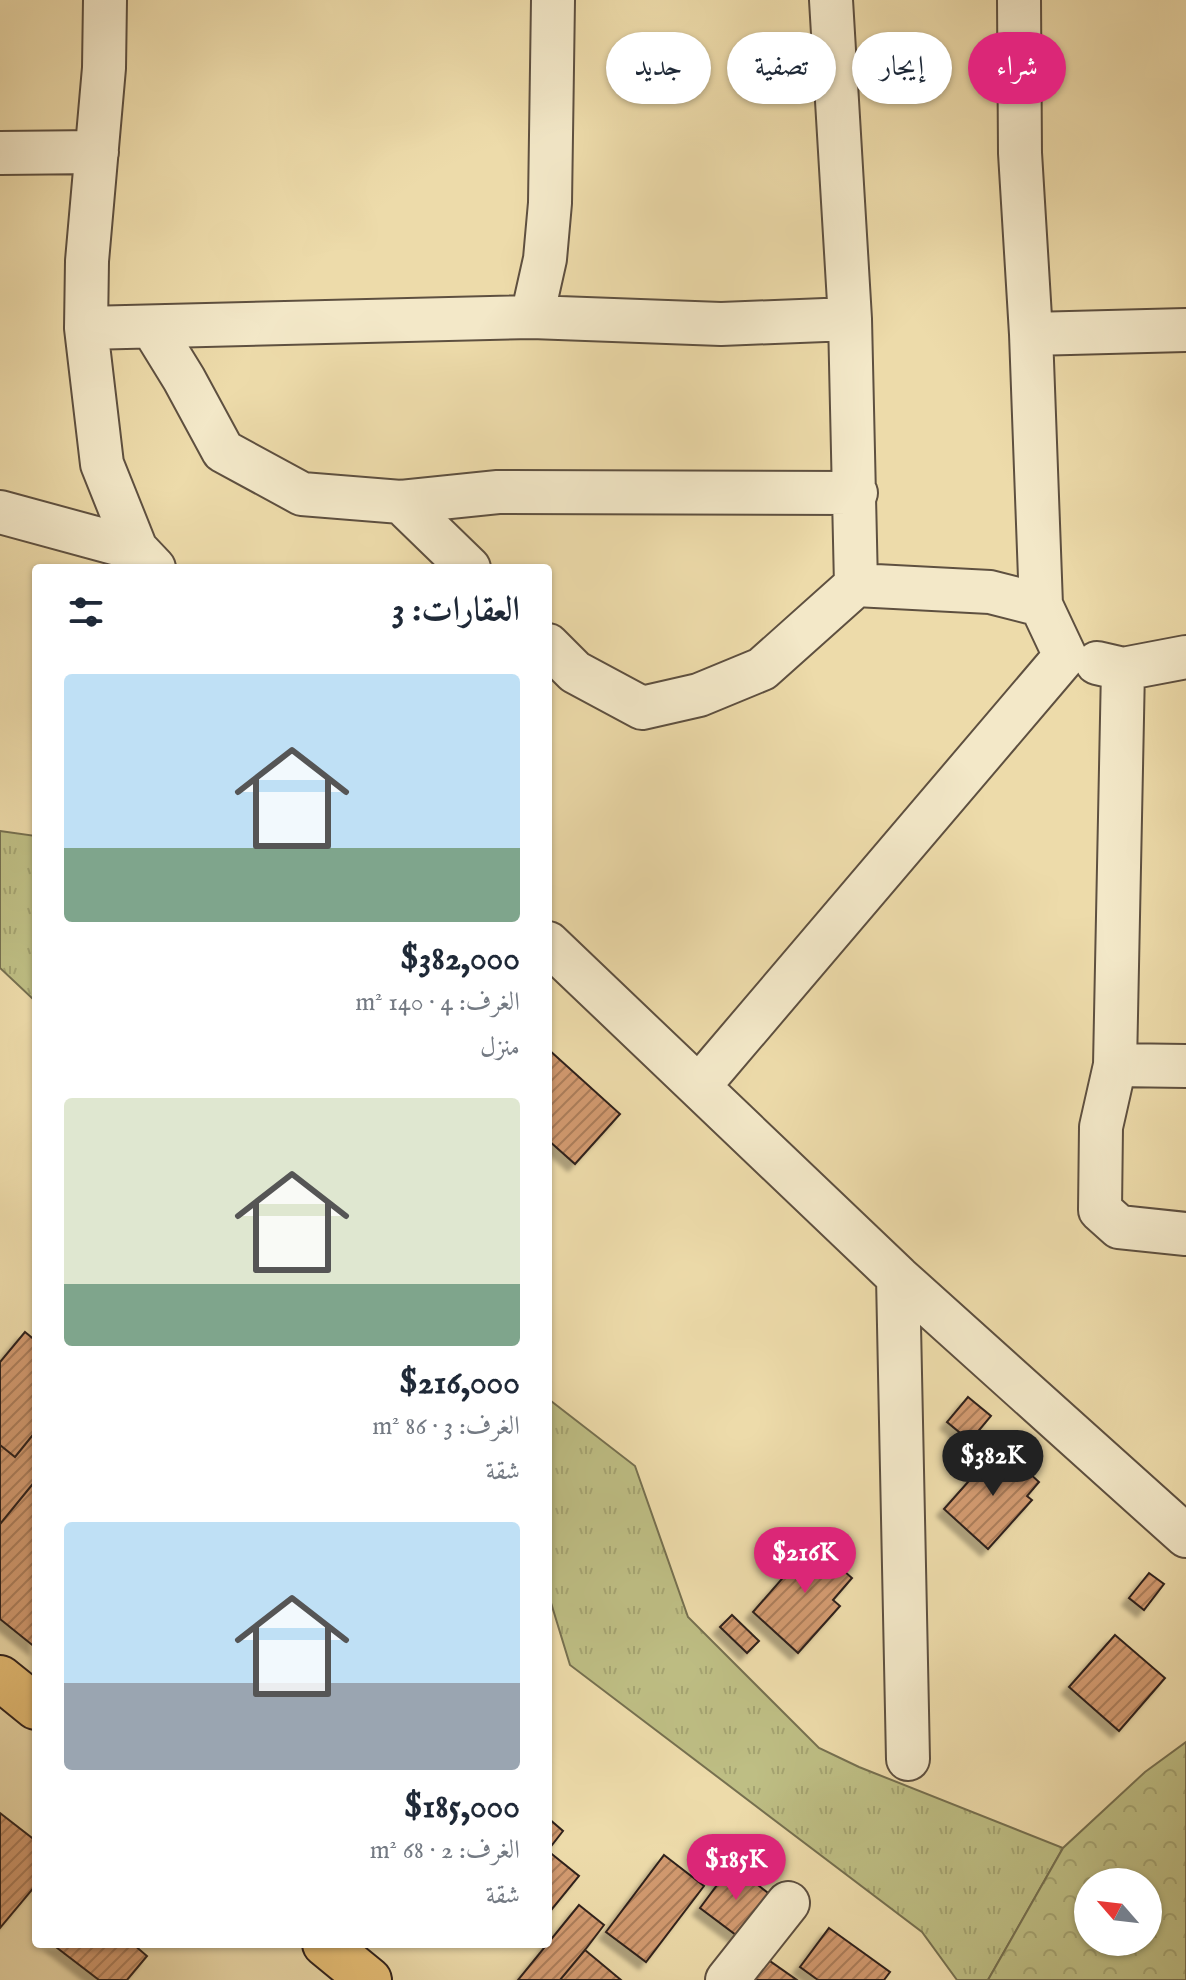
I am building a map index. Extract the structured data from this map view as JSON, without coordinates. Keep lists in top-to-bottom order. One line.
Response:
{"north":"top left","page":{"chip":["شراء","إيجار","تصفية","جديد"],"heading":"العقارات: 3","list":[{"name":"$382,000","note":"الغرف: 4 · 140 m² · منزل"},{"name":"$216,000","note":"الغرف: 3 · 86 m² · شقة"},{"name":"$185,000","note":"الغرف: 2 · 68 m² · شقة"}],"price":["$382K","$216K","$185K"]}}
